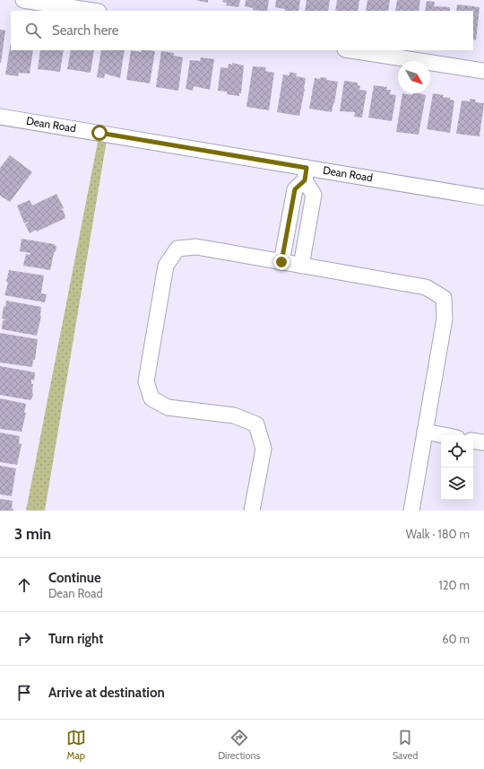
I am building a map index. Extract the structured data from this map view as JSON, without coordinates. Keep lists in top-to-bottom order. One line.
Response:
{"streets":{"street":["Dean Road"]},"north":"bottom right","page":{"search":"Search here","heading":["3 min","Walk · 180 m"],"list":[["Continue","Dean Road","120 m"],["Turn right","60 m"],"Arrive at destination"],"nav":["Map","Directions","Saved"]}}
